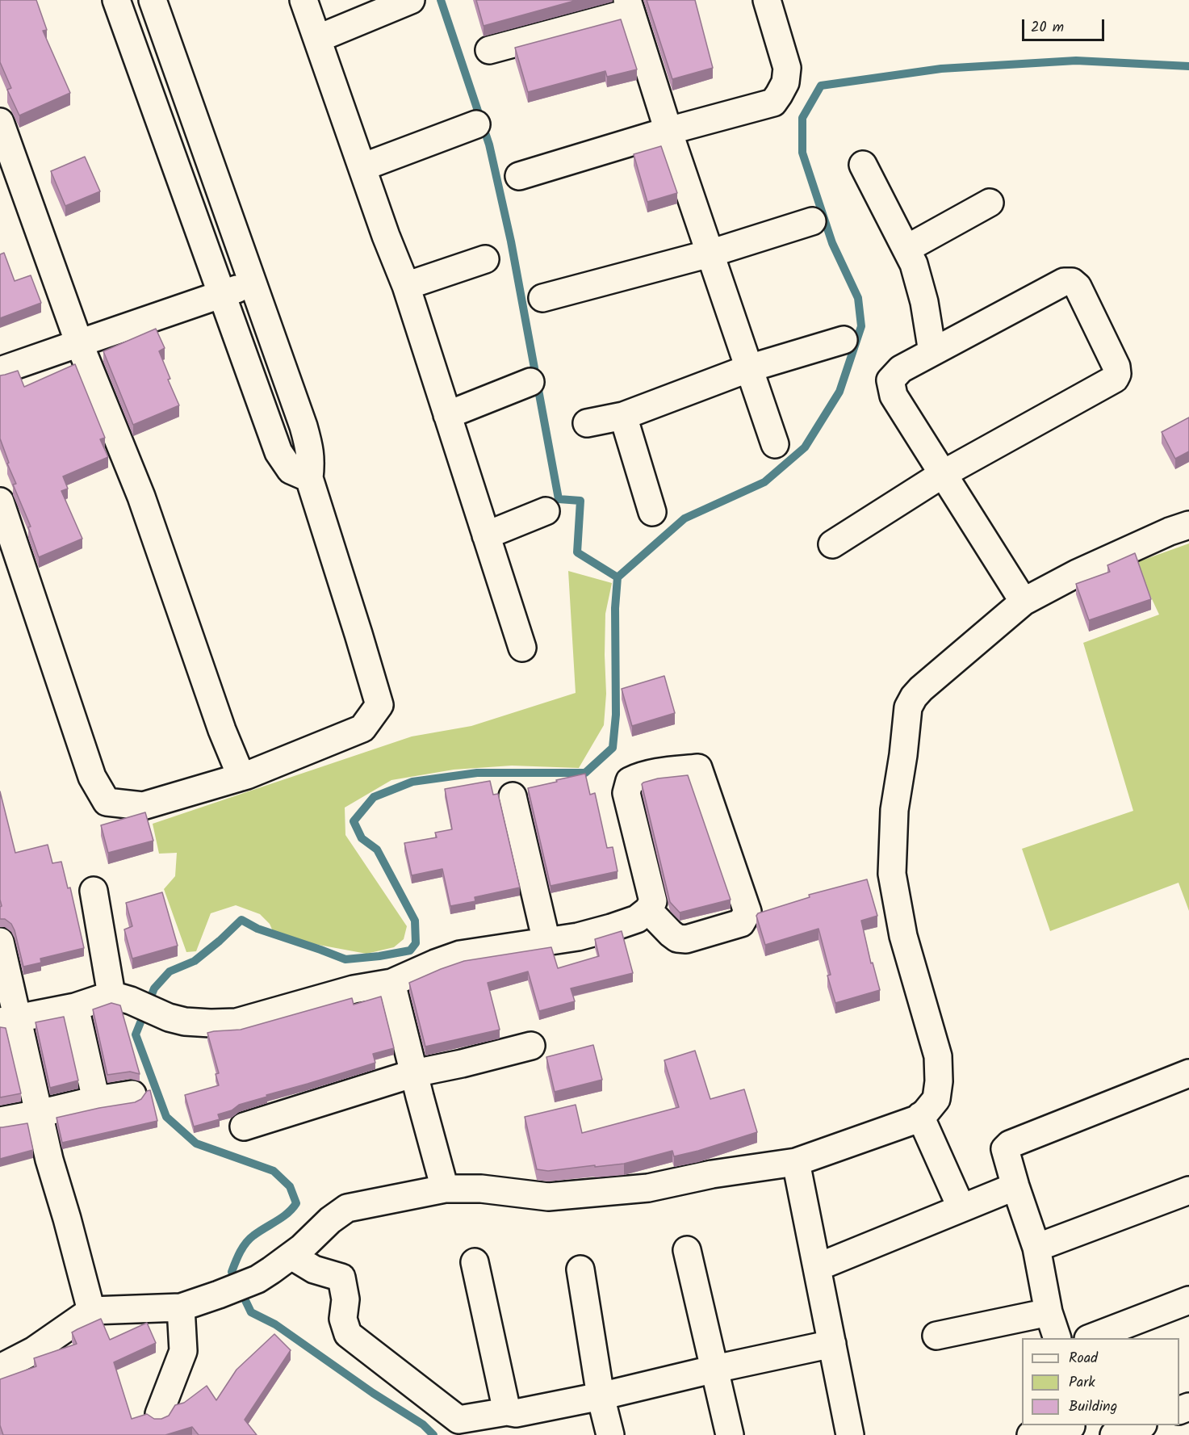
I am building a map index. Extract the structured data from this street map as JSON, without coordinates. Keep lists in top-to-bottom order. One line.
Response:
{"legend":["Road","Park","Building"],"scale_bar":"20 m"}
